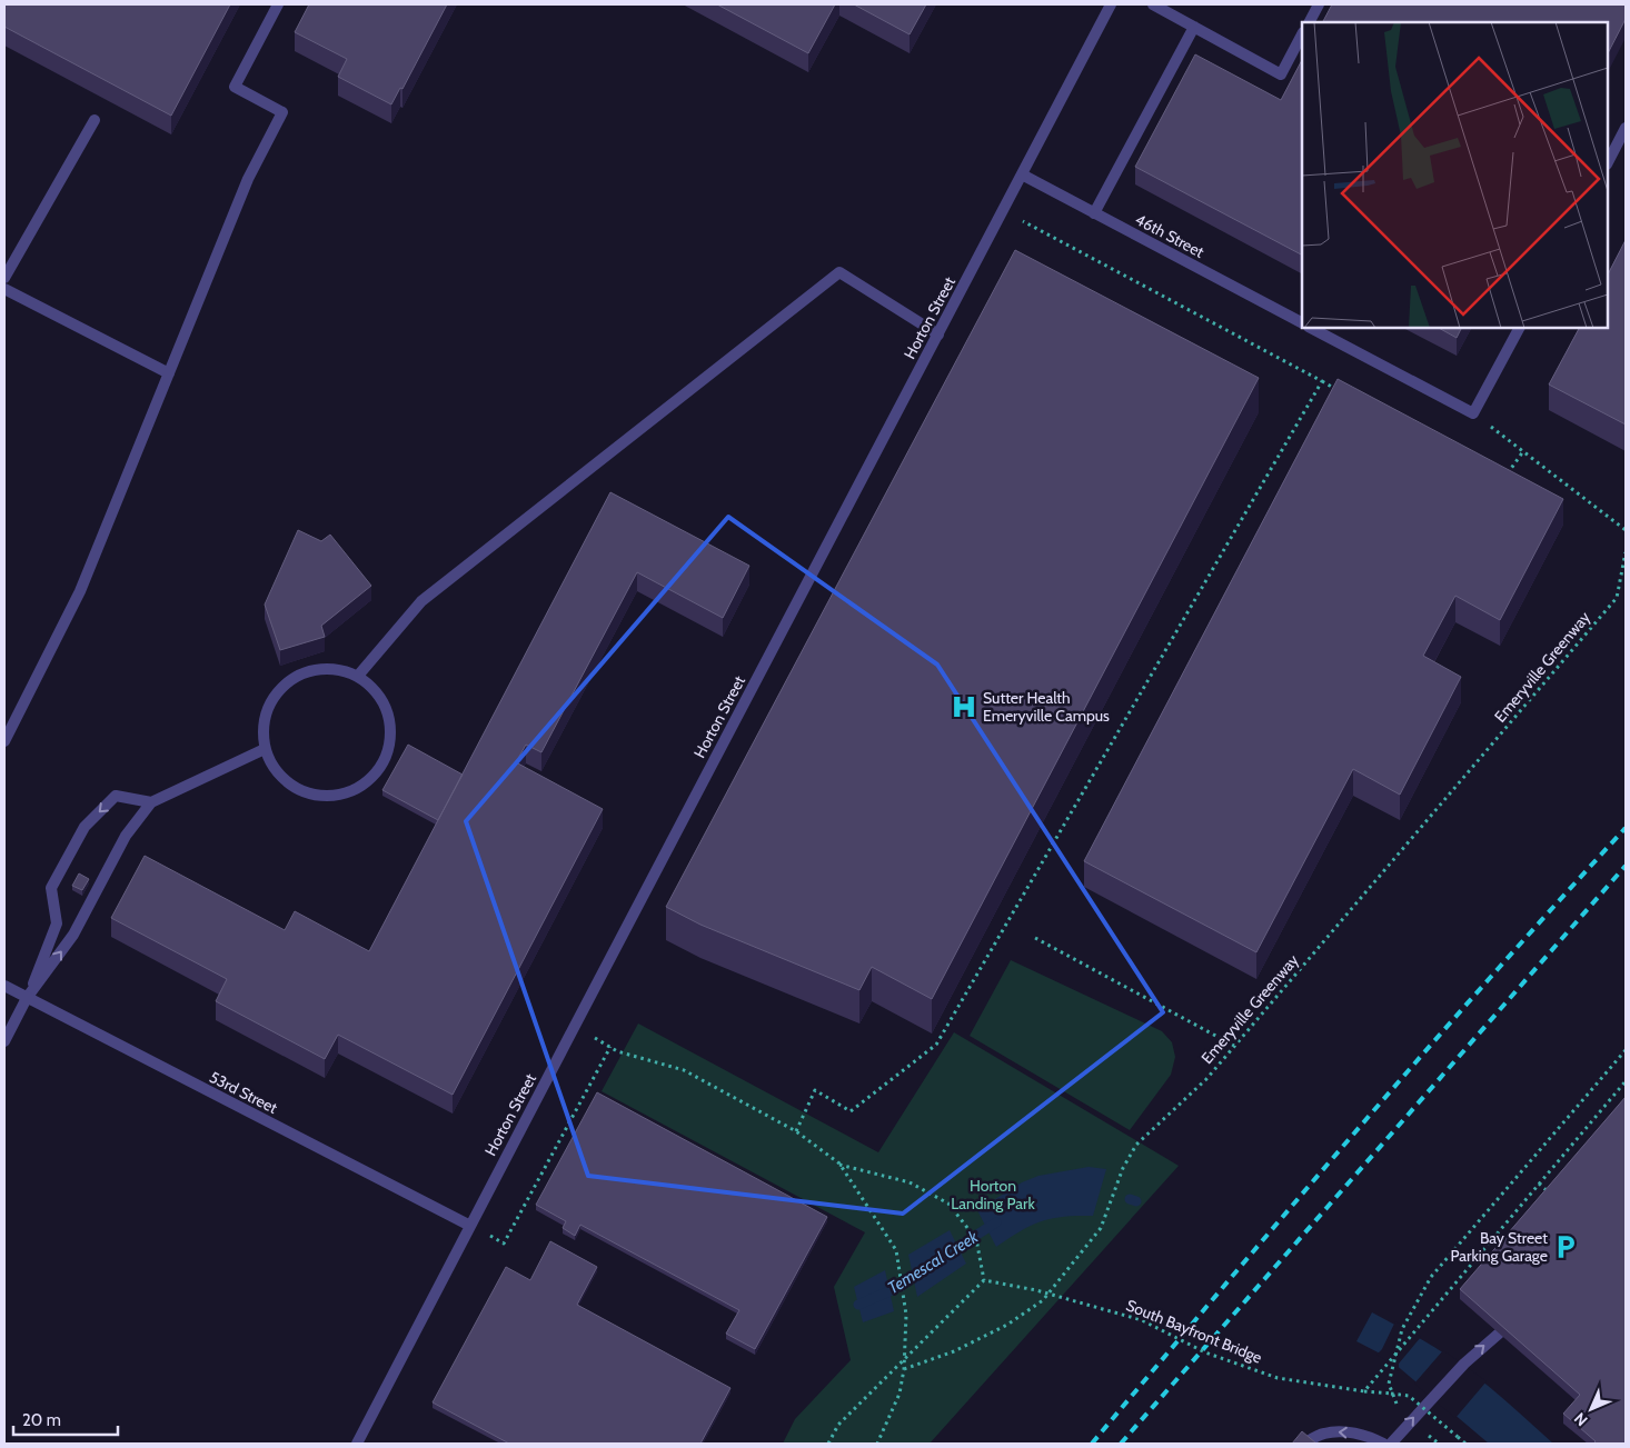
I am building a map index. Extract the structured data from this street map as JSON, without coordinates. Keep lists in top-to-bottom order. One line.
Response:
{"streets":{"street":["46th Street","Horton Street","53rd Street"],"path":["Emeryville Greenway","South Bayfront Bridge"]},"crossings":[["46th Street","Horton Street"],["Horton Street","53rd Street"]],"water":["Temescal Creek"],"parks":["Horton Landing Park"],"places":{"hospital":["Sutter Health Emeryville Campus"],"parking":["Bay Street Parking Garage"]},"scale_bar":"20 m","north":"bottom left"}
